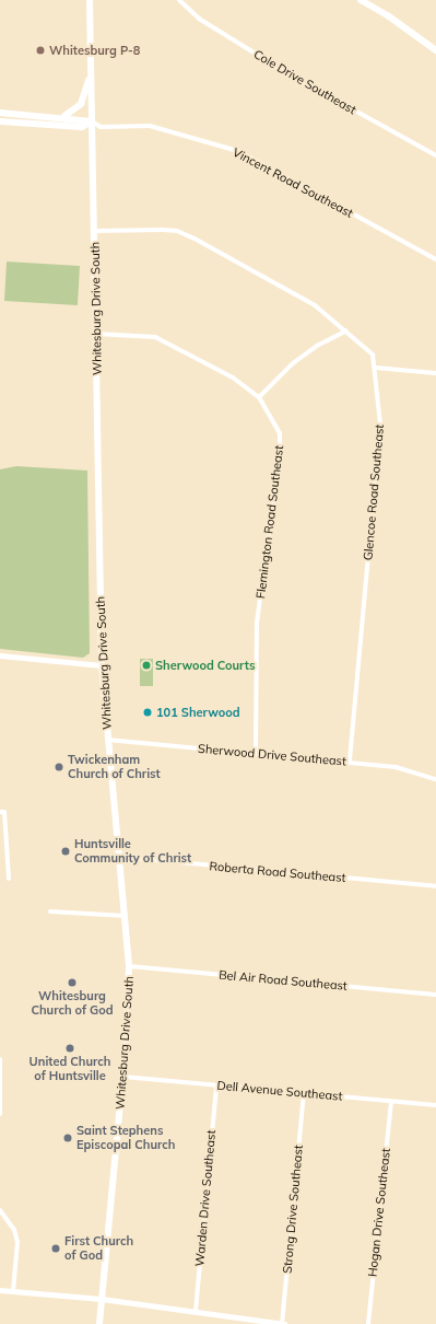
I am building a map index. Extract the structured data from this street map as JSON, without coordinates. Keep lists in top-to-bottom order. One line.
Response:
{"streets":{"main road":["Whitesburg Drive South"],"street":["Cole Drive Southeast","Vincent Road Southeast","Glencoe Road Southeast","Flemington Road Southeast","Sherwood Drive Southeast","Roberta Road Southeast","Bel Air Road Southeast","Dell Avenue Southeast","Warden Drive Southeast","Strong Drive Southeast","Hogan Drive Southeast"]},"crossings":[["Vincent Road Southeast","Whitesburg Drive South"],["Whitesburg Drive South","Glencoe Road Southeast"],["Whitesburg Drive South","Flemington Road Southeast"],["Whitesburg Drive South","Sherwood Drive Southeast"],["Whitesburg Drive South","Roberta Road Southeast"],["Whitesburg Drive South","Bel Air Road Southeast"],["Whitesburg Drive South","Dell Avenue Southeast"],["Glencoe Road Southeast","Sherwood Drive Southeast"],["Flemington Road Southeast","Sherwood Drive Southeast"],["Dell Avenue Southeast","Warden Drive Southeast"],["Dell Avenue Southeast","Strong Drive Southeast"],["Dell Avenue Southeast","Hogan Drive Southeast"]],"places":["Whitesburg P-8","Sherwood Courts","101 Sherwood","Twickenham Church of Christ","Huntsville Community of Christ","Whitesburg Church of God","United Church of Huntsville","Saint Stephens Episcopal Church","First Church of God"]}
